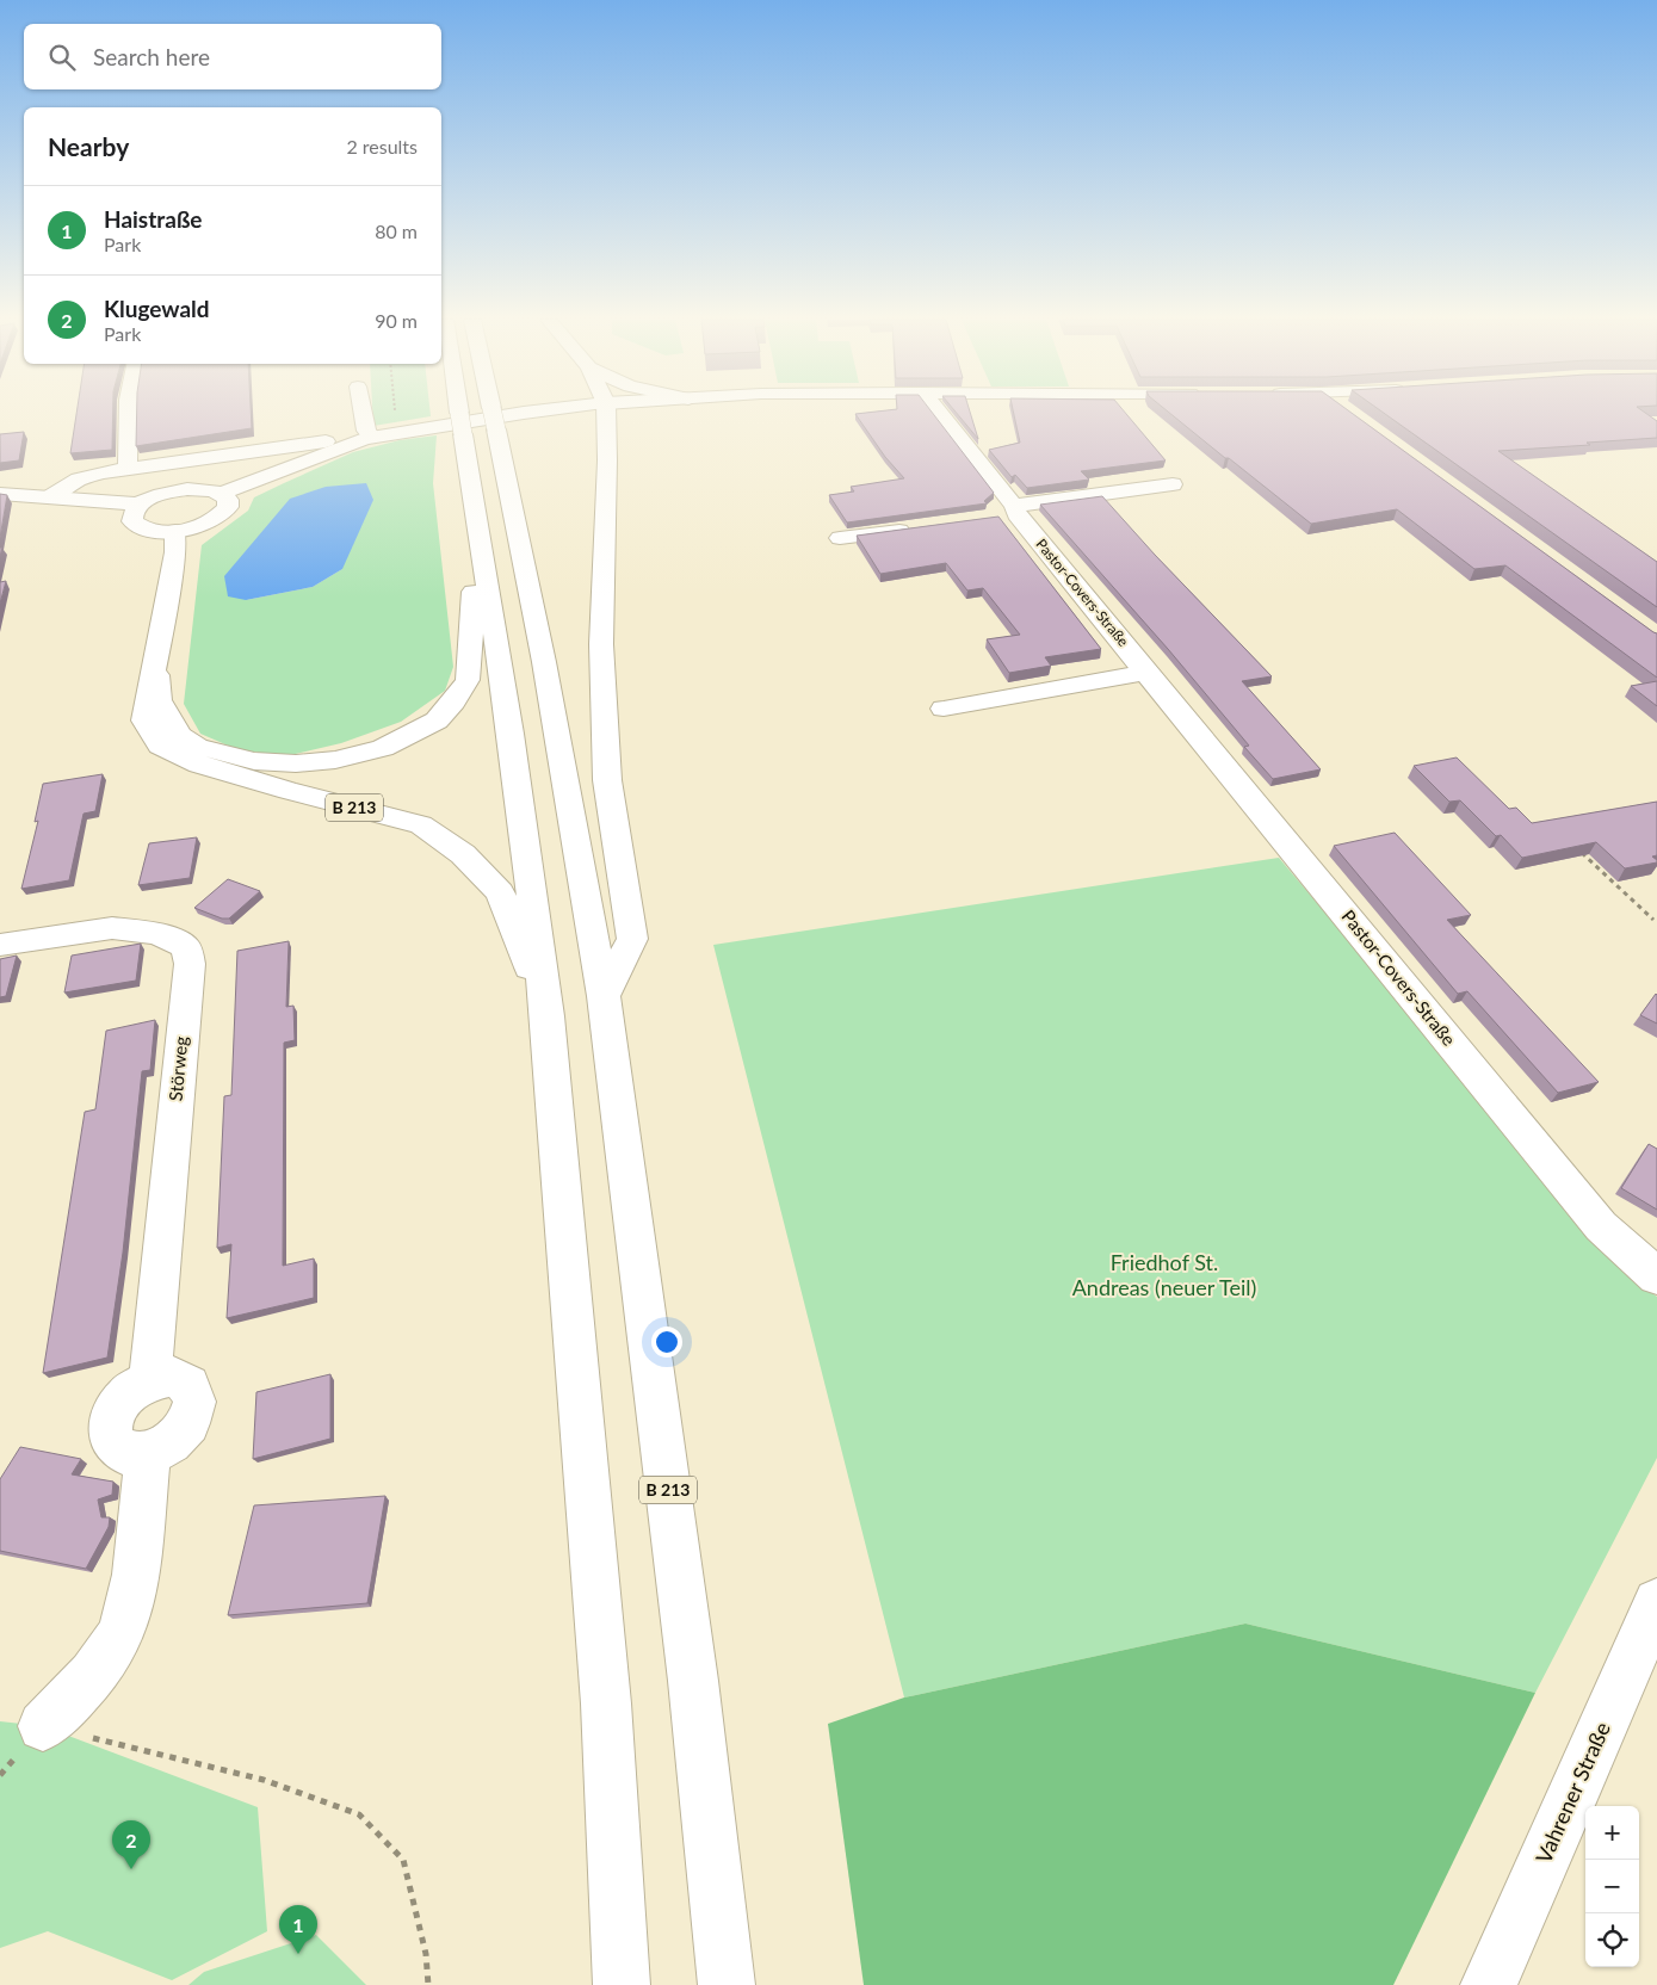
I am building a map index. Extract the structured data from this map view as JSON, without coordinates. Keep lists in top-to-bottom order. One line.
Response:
{"streets":{"main road":["Pastor-Covers-Straße","B 213","Störweg","Vahrener Straße"]},"parks":["Friedhof St. Andreas (neuer Teil)"],"page":{"search":"Search here","heading":["Nearby","2 results"],"list":[{"mark":"1","name":"Haistraße","note":"Park","value":"80 m"},{"mark":"2","name":"Klugewald","note":"Park","value":"90 m"}],"map_buttons":["+","−"],"pins":["2","1"]}}
